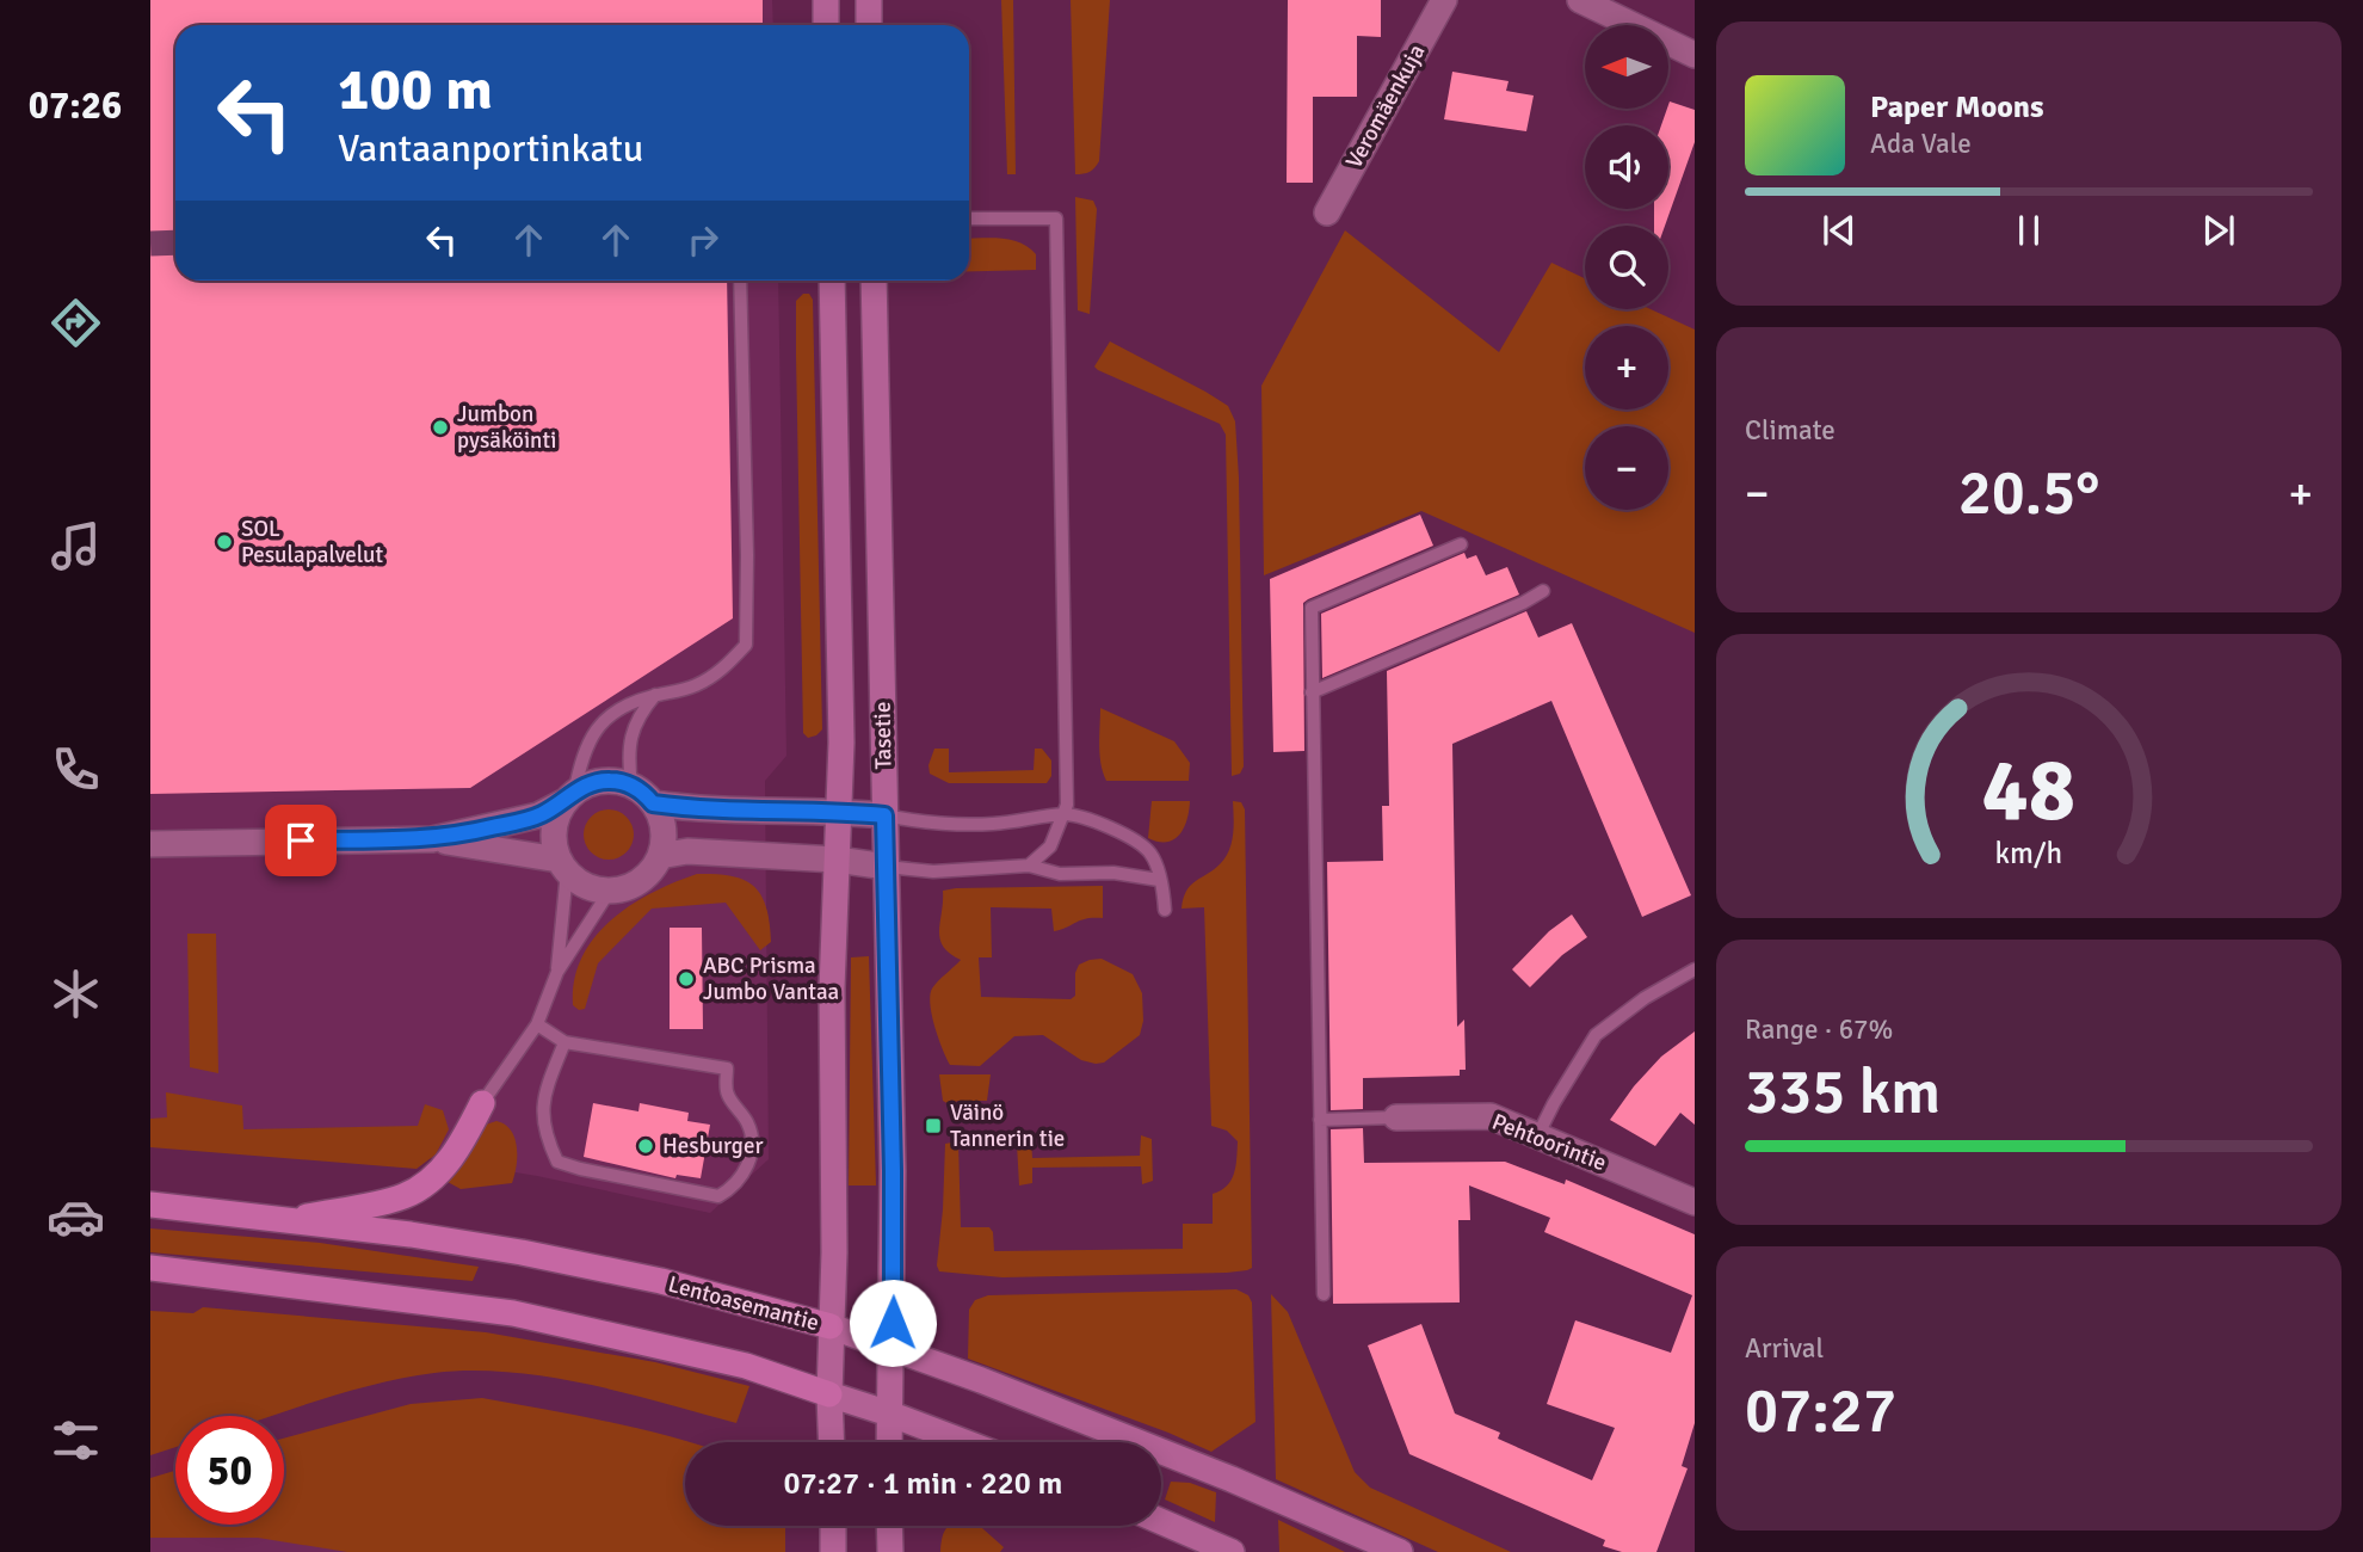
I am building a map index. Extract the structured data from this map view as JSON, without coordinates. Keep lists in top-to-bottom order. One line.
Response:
{"streets":{"main road":["Tasetie","Lentoasemantie"],"street":["Veromäenkuja","Pehtoorintie"]},"crossings":[["Tasetie","Lentoasemantie"]],"places":{"other":["Jumbon pysäköinti","SOL Pesulapalvelut","ABC Prisma Jumbo Vantaa","Hesburger"],"transit":["Väinö Tannerin tie"]},"north":"left","page":{"tabs":"07:26","map_buttons":["+","−"],"turn":["100 m","Vantaanportinkatu"],"song":["Paper Moons","Ada Vale"],"tile":["Climate",["Range · 67%","335 km"],["Arrival","07:27"]],"heat":["−","20.5°","+"],"limit":"50","trip":"07:27 · 1 min · 220 m","gauge":["48","km/h"]}}
